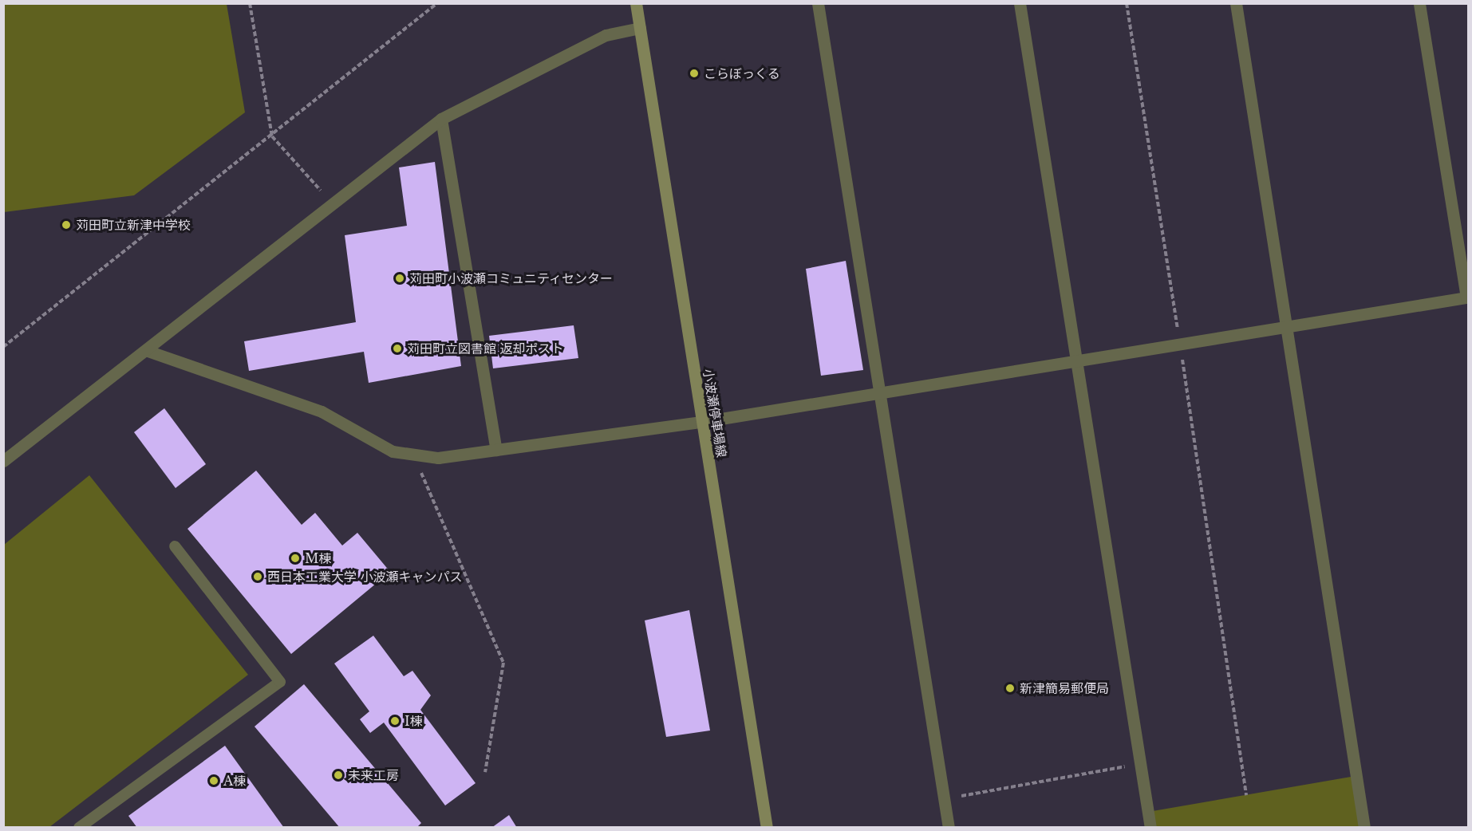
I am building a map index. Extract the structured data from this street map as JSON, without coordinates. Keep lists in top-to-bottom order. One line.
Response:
{"streets":{"main road":["小波瀬停車場線"]},"places":["こらぼっくる","苅田町立新津中学校","苅田町小波瀬コミュニティセンター","苅田町立図書館 返却ポスト","M棟","西日本工業大学 小波瀬キャンパス","新津簡易郵便局","I棟","未来工房","A棟"]}
